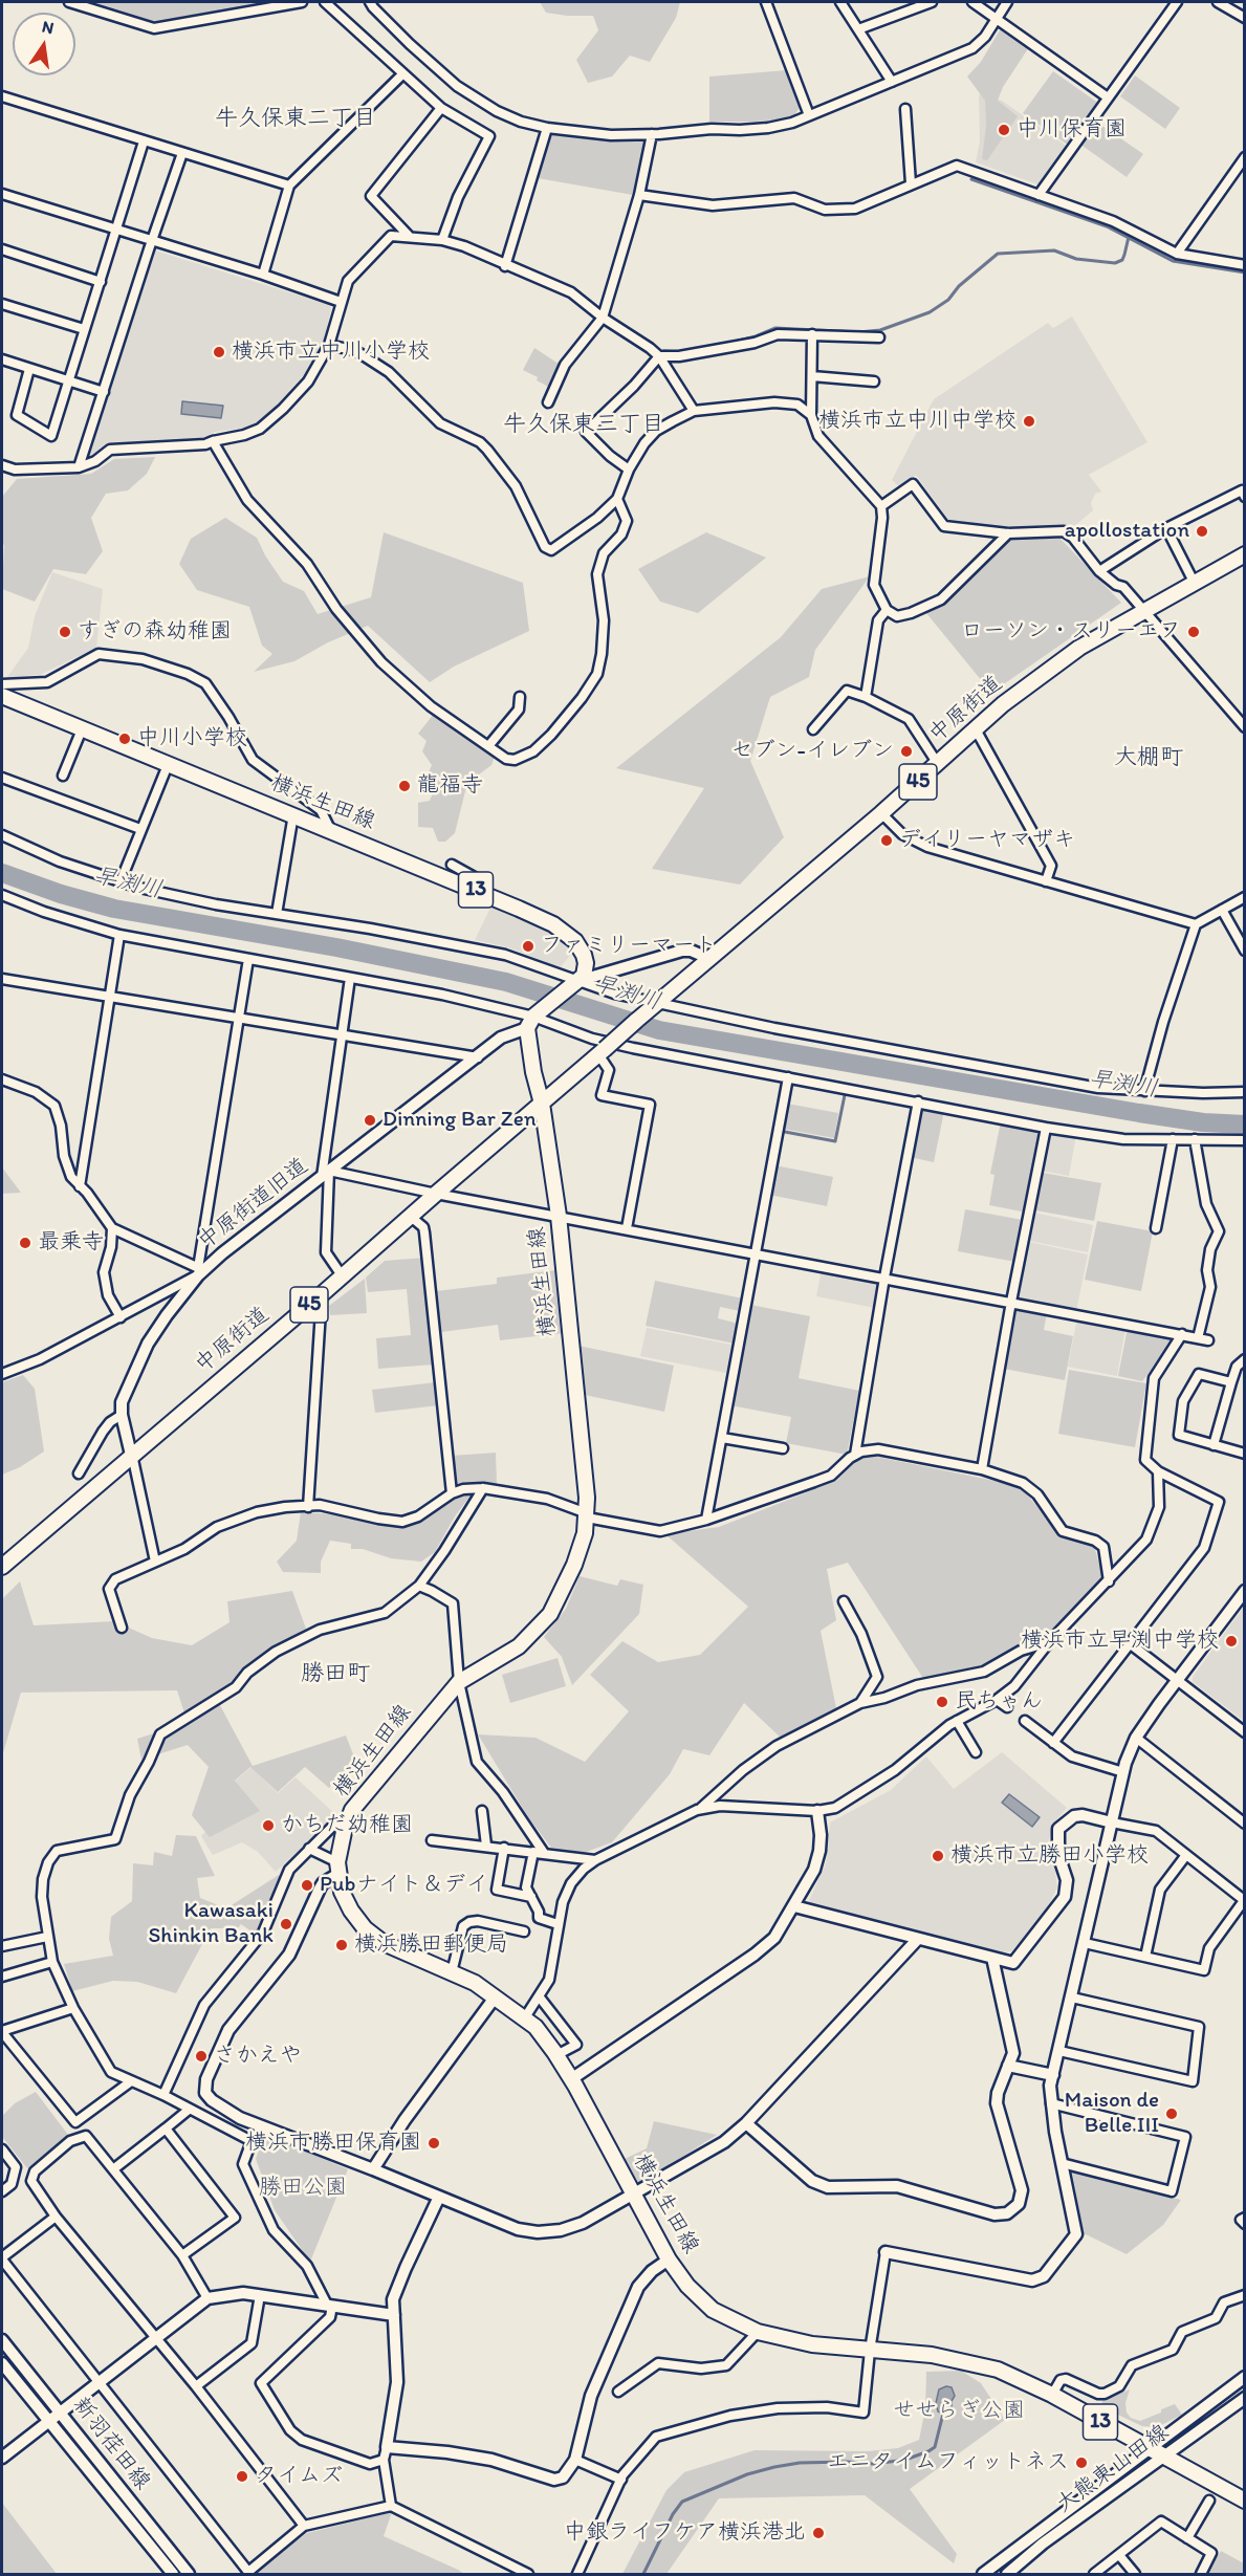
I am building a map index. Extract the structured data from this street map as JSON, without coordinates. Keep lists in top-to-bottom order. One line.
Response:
{"streets":{"main road":["中原街道","45","横浜生田線","13"],"street":["中原街道旧道","新羽荏田線","大熊東山田線"]},"crossings":[["中原街道","45"],["中原街道","横浜生田線"],["横浜生田線","中原街道旧道"],["横浜生田線","大熊東山田線"]],"districts":["牛久保東二丁目","牛久保東三丁目","大棚町","勝田町"],"water":["早渕川"],"parks":["勝田公園","せせらぎ公園"],"places":["中川保育園","横浜市立中川小学校","横浜市立中川中学校","apollostation","すぎの森幼稚園","ローソン・スリーエフ","中川小学校","セブン-イレブン","龍福寺","デイリーヤマザキ","ファミリーマート","Dinning Bar Zen","最乗寺","横浜市立早渕中学校","民ちゃん","かちだ幼稚園","横浜市立勝田小学校","Pubナイト＆デイ","Kawasaki Shinkin Bank","横浜勝田郵便局","さかえや","Maison de Belle III","横浜市勝田保育園","エニタイムフィットネス","タイムズ","中銀ライフケア横浜港北"],"north":"top"}
